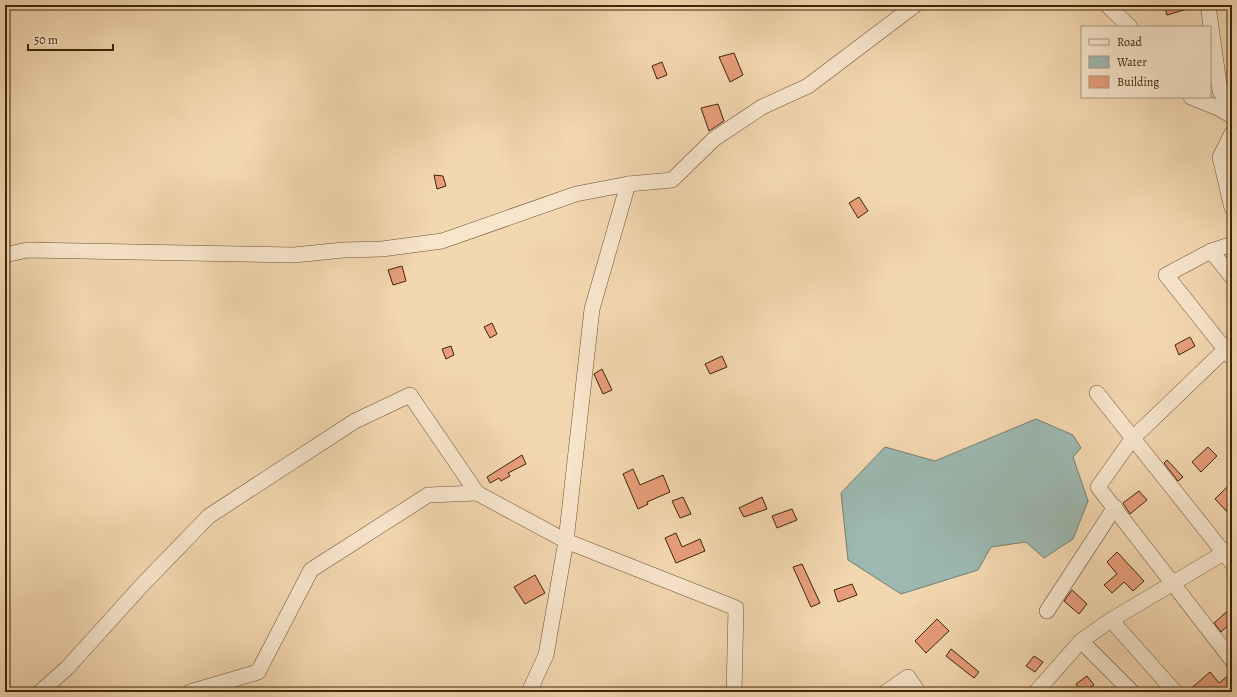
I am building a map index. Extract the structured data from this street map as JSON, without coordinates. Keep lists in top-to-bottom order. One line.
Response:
{"legend":["Road","Water","Building"],"scale_bar":"50 m"}
